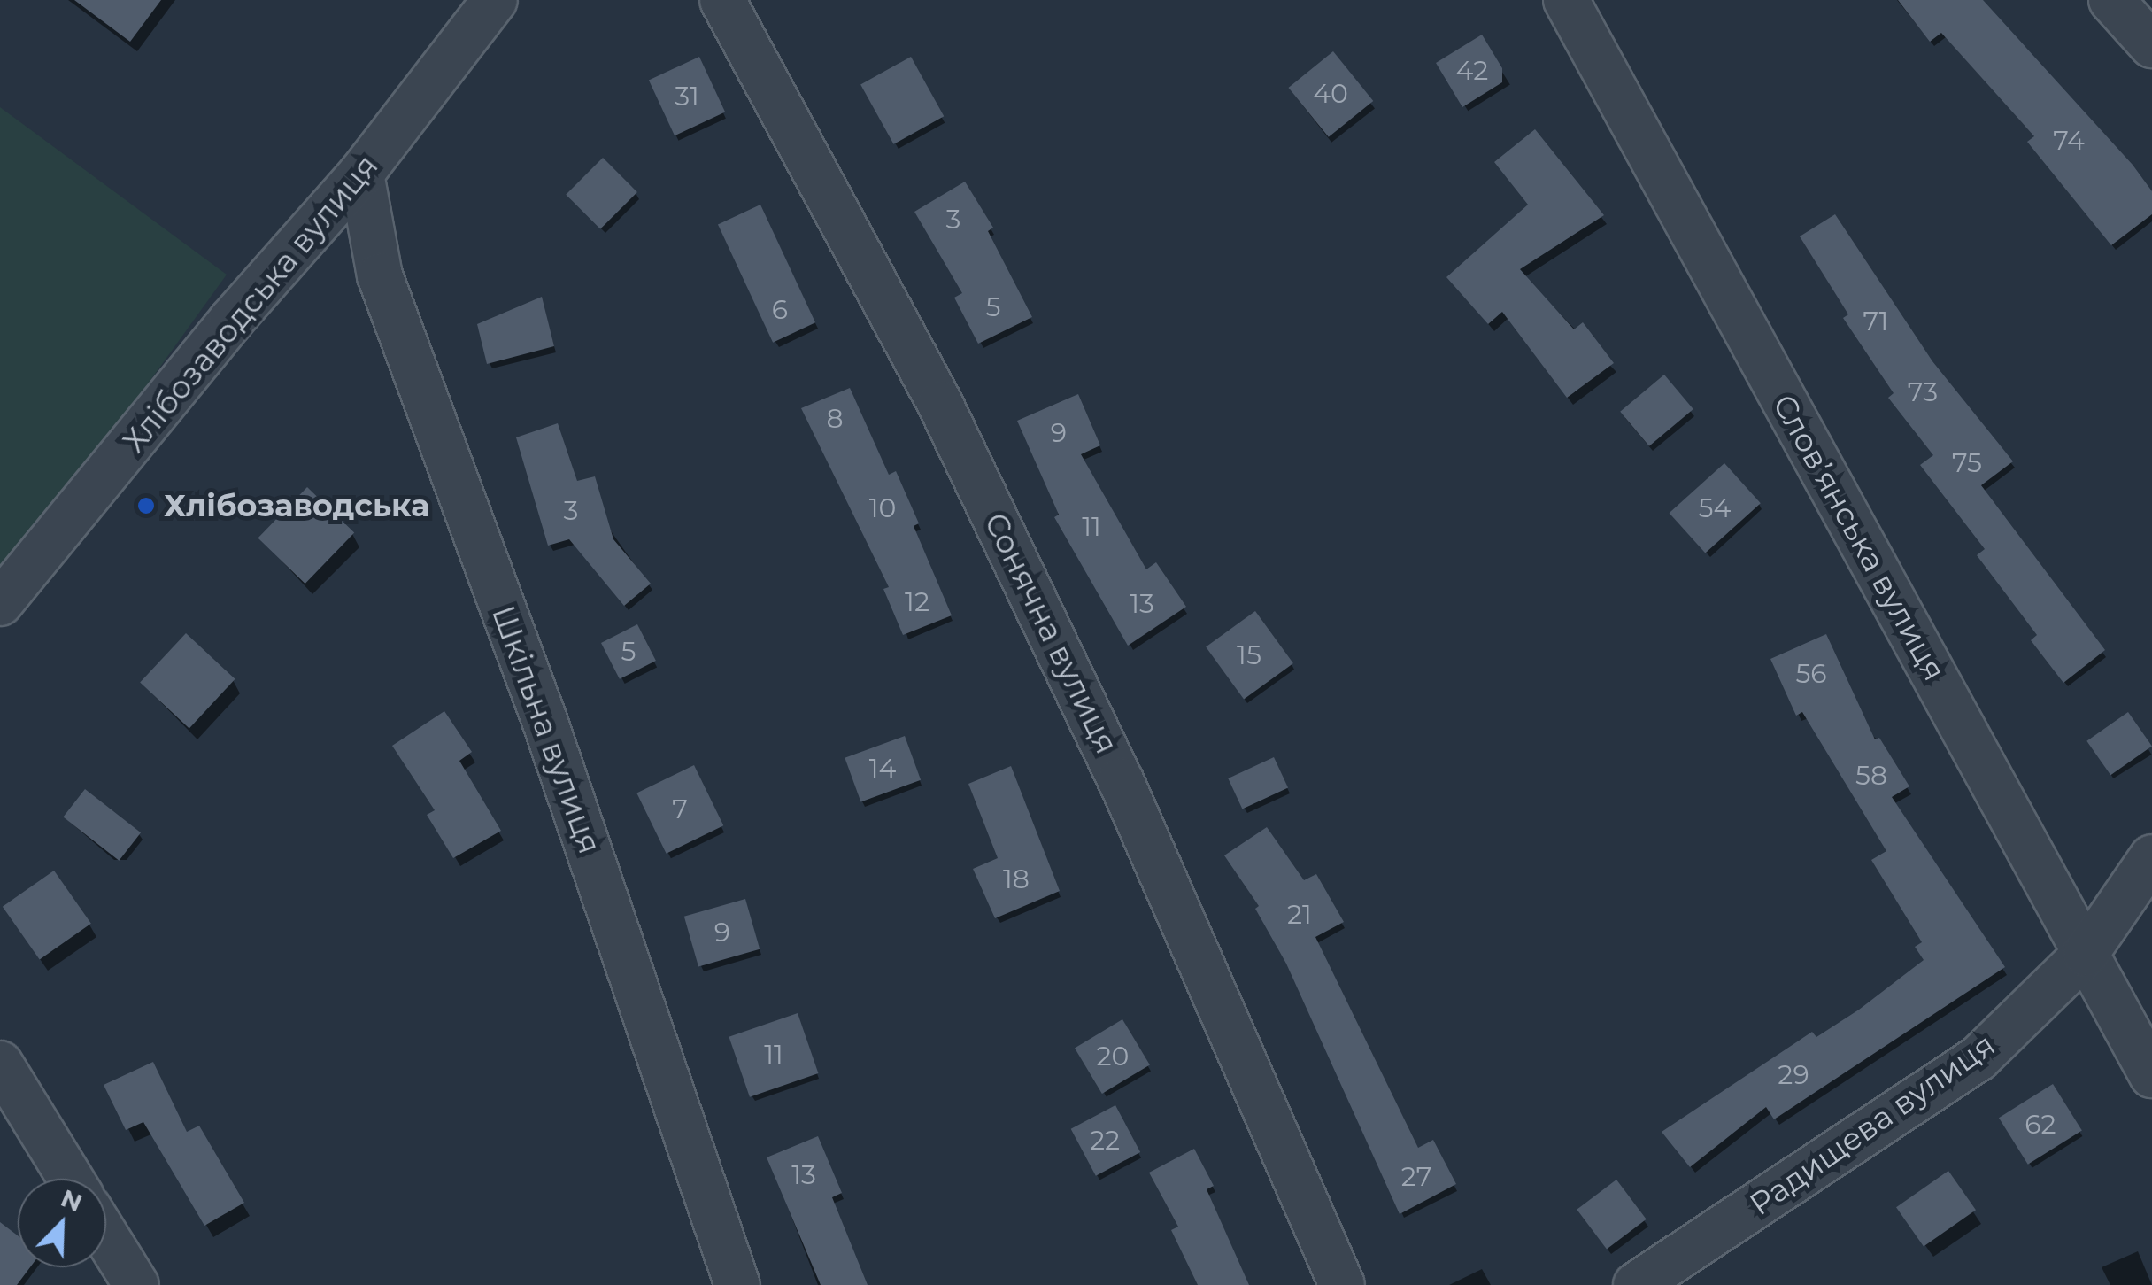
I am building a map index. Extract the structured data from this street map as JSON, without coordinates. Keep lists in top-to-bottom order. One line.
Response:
{"streets":{"street":["Хлібозаводська вулиця","Слов’янська вулиця","Сонячна вулиця","Шкільна вулиця","Радищева вулиця"]},"crossings":[["Хлібозаводська вулиця","Шкільна вулиця"],["Слов’янська вулиця","Радищева вулиця"]],"places":["Хлібозаводська"],"house_numbers":["42","40","31","74","3","5","6","71","73","8","9","75","10","54","3","11","12","13","5","15","56","14","58","7","18","21","9","11","20","29","62","22","13","27"],"north":"top right"}
